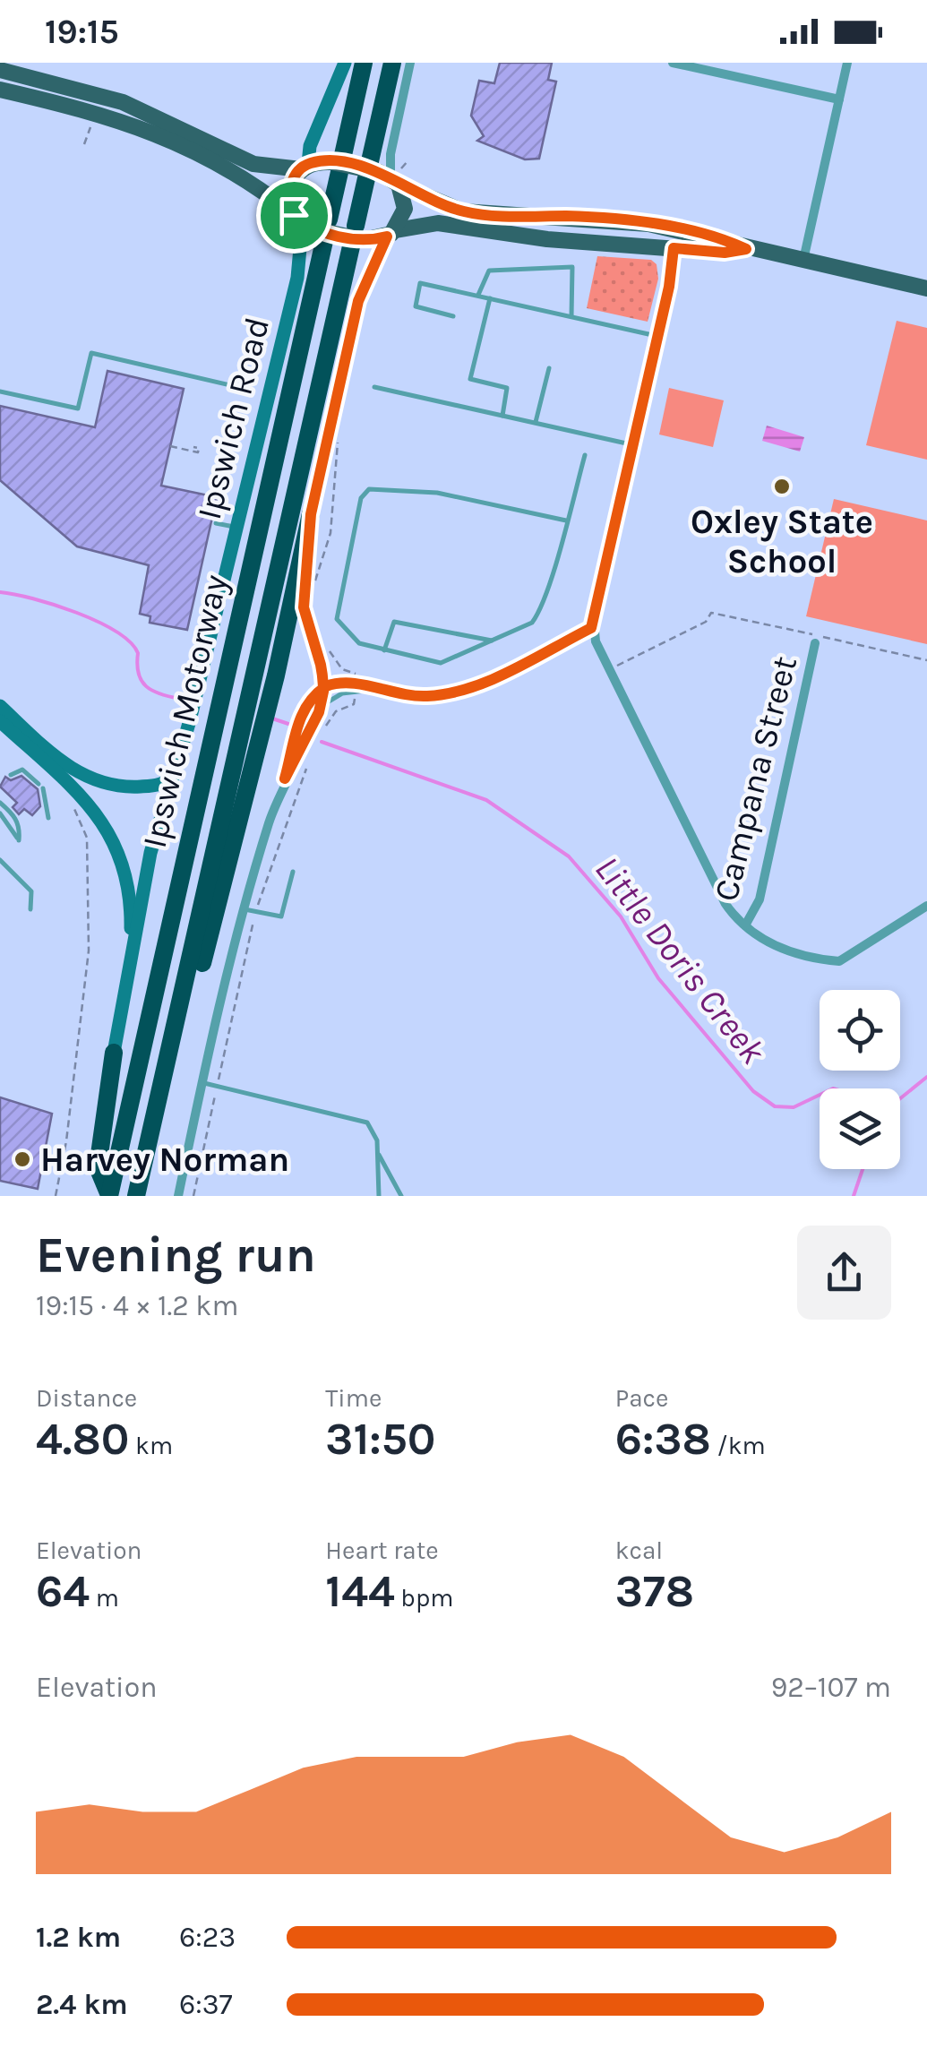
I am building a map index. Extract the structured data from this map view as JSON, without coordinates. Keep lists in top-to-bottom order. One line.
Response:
{"streets":{"highway":["Ipswich Motorway"],"main road":["Ipswich Road"],"street":["Campana Street"]},"water":["Little Doris Creek"],"places":["Oxley State School","Harvey Norman"],"page":{"status":"19:15","heading":["Evening run","19:15 · 4 × 1.2 km"],"stats":[["Distance","4.80 km"],["Time","31:50"],["Pace","6:38 /km"],["Elevation","64 m"],["Heart rate","144 bpm"],["kcal","378"]],"chart":["Elevation","92–107 m"],"list":[{"name":"1.2 km","note":"6:23"},{"name":"2.4 km","note":"6:37"}]}}
